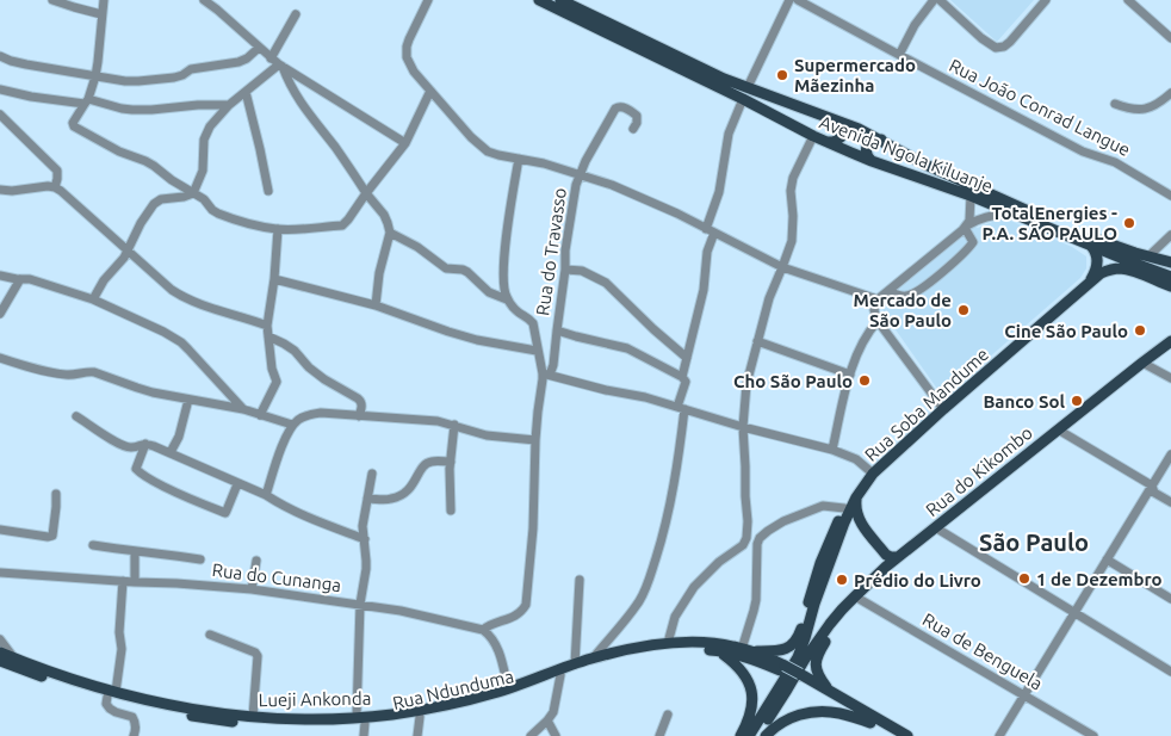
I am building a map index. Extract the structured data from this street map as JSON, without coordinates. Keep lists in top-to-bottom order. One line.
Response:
{"streets":{"main road":["Avenida Ngola Kiluanje","Rua Soba Mandume","Rua do Kikombo","Rua Ndunduma","Lueji Ankonda"],"street":["Rua João Conrad Langue","Rua do Travasso","Rua do Cunanga","Rua de Benguela"]},"crossings":[["Rua do Travasso","Rua do Cunanga"],["Rua do Kikombo","Rua de Benguela"],["Rua Ndunduma","Lueji Ankonda"]],"districts":["São Paulo"],"places":["Supermercado Mãezinha","TotalEnergies - P.A. SÃO PAULO","Mercado de São Paulo","Cine São Paulo","Cho São Paulo","Banco Sol","1 de Dezembro","Prédio do Livro"]}
